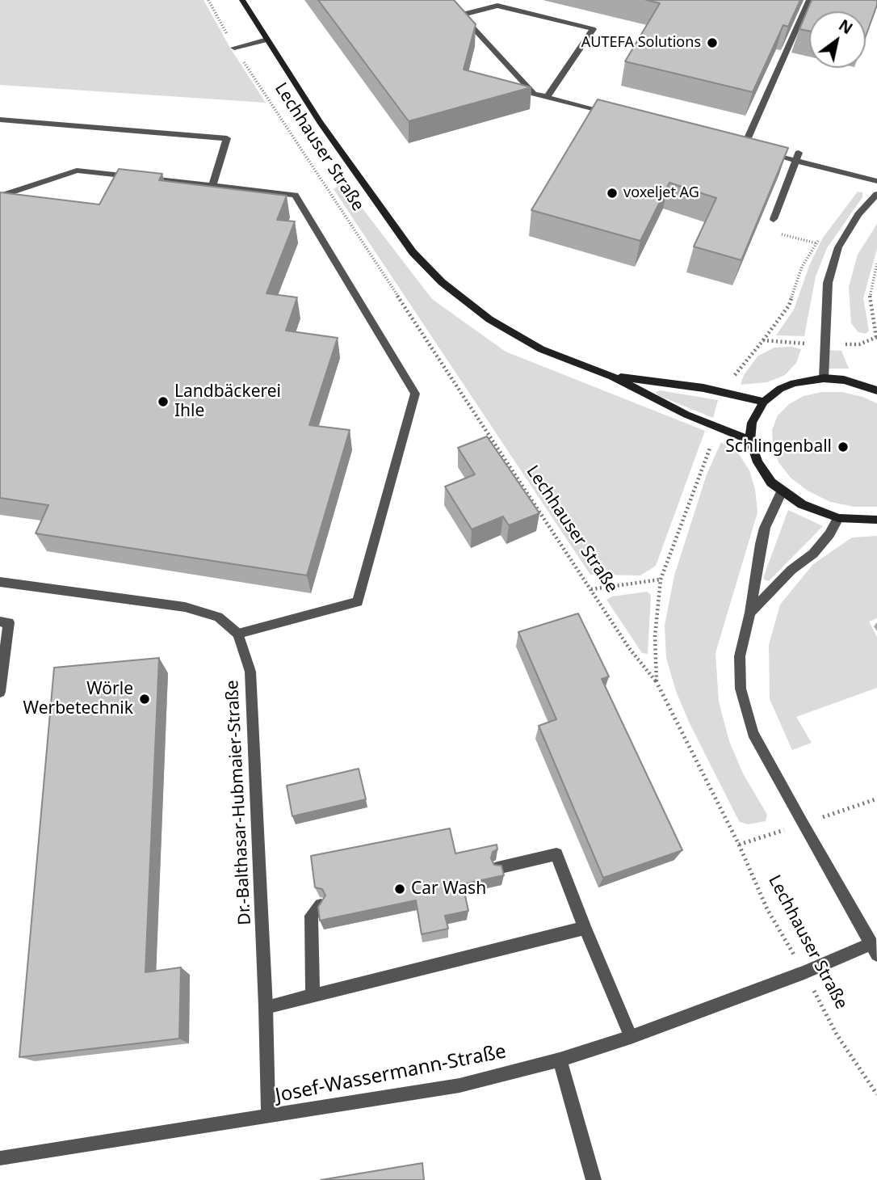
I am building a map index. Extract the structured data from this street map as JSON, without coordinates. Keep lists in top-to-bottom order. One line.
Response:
{"streets":{"main road":["Lechhauser Straße"],"street":["Dr.-Balthasar-Hubmaier-Straße","Josef-Wassermann-Straße"]},"crossings":[["Lechhauser Straße","Josef-Wassermann-Straße"],["Dr.-Balthasar-Hubmaier-Straße","Josef-Wassermann-Straße"]],"places":["AUTEFA Solutions","voxeljet AG","Landbäckerei Ihle","Schlingenball","Wörle Werbetechnik","Car Wash"],"north":"top right"}
